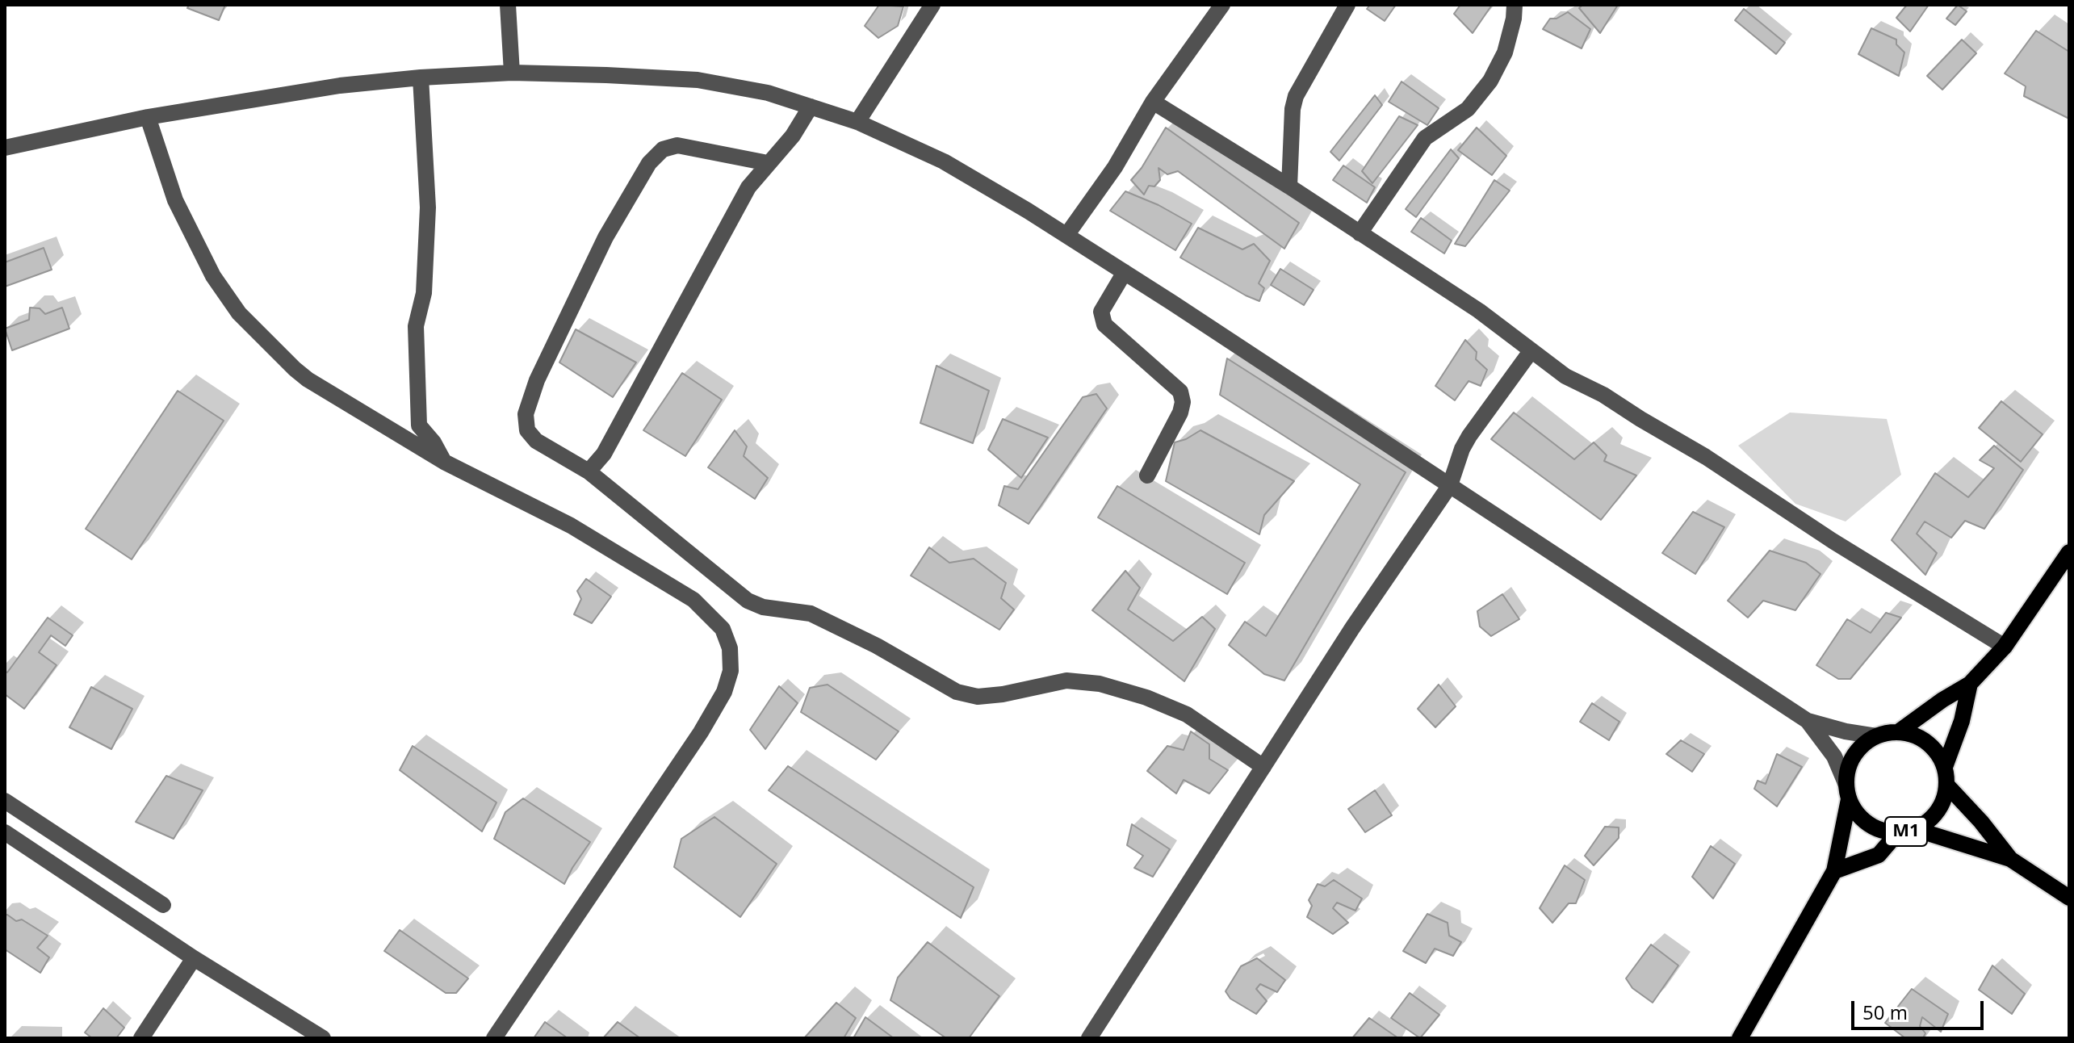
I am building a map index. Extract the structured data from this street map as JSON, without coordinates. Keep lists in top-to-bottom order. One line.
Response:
{"streets":{"main road":["M1"]},"scale_bar":"50 m"}
